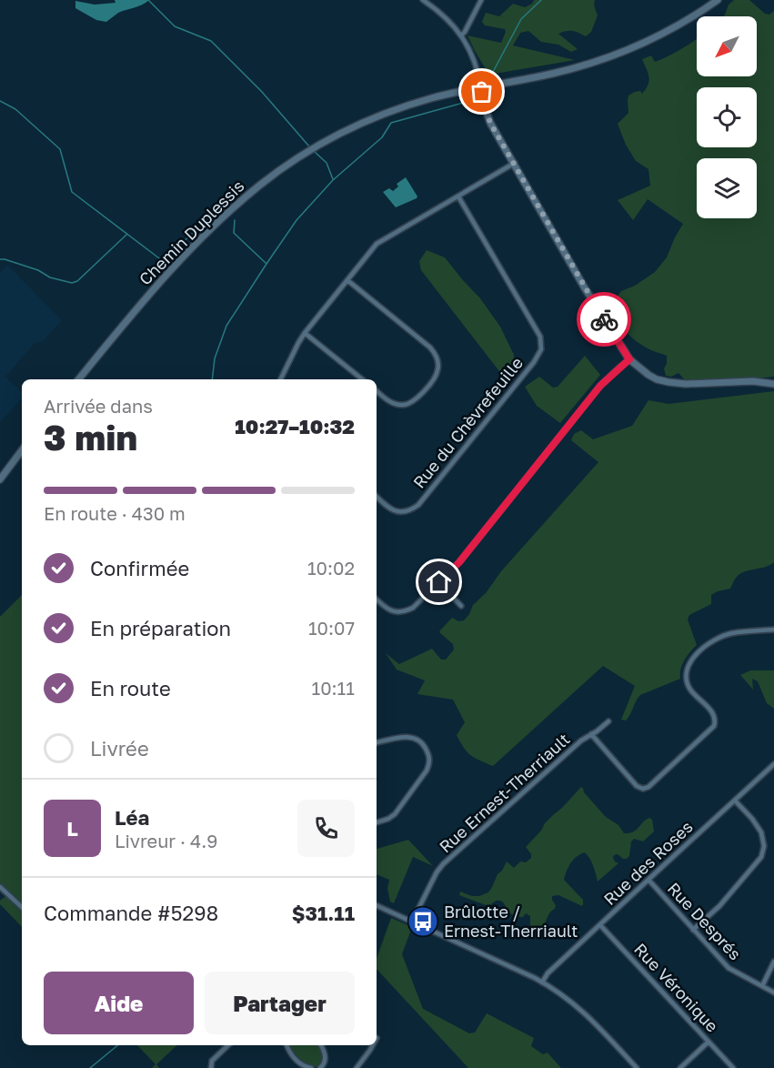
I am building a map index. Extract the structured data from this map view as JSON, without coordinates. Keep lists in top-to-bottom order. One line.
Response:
{"streets":{"street":["Chemin Duplessis","Rue du Chèvrefeuille","Rue Ernest-Therriault","Rue des Roses","Rue Després","Rue Véronique"]},"crossings":[["Rue des Roses","Rue Després"],["Rue des Roses","Rue Véronique"]],"places":{"bus stop":["Brûlotte / Ernest-Therriault"]},"north":"bottom left","page":{"heading":["3 min","Arrivée dans","10:27–10:32"],"panel":["Léa","Livreur · 4.9","Commande #5298","$31.11"],"bar":"En route · 430 m","list":[["Confirmée","10:02"],["En préparation","10:07"],["En route","10:11"],"Livrée"],"round":"L","buttons":["Aide","Partager"]}}
